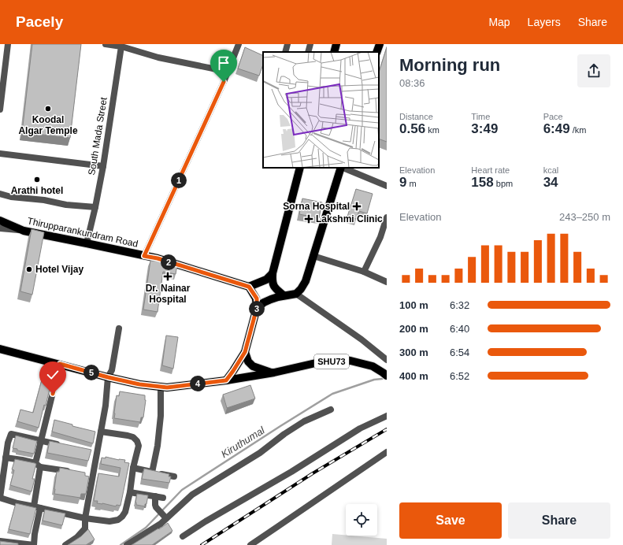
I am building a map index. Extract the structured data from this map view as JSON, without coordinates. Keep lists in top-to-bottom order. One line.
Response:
{"streets":{"main road":["Thirupparankundram Road","SHU73"],"street":["South Mada Street"]},"crossings":[["South Mada Street","Thirupparankundram Road"]],"water":["Kiruthumal"],"places":{"other":["Koodal Algar Temple","Arathi hotel","Hotel Vijay"],"health":["Sorna Hospital","Lakshmi Clinic","Dr. Nainar Hospital"]},"page":{"header":"Pacely","nav":["Map","Layers","Share"],"heading":["Morning run","08:36"],"stats":[["Distance","0.56 km"],["Time","3:49"],["Pace","6:49 /km"],["Elevation","9 m"],["Heart rate","158 bpm"],["kcal","34"]],"pins":["1","2","3","5","4"],"chart":["Elevation","243–250 m"],"list":[{"name":"100 m","note":"6:32"},{"name":"200 m","note":"6:40"},{"name":"300 m","note":"6:54"},{"name":"400 m","note":"6:52"}],"buttons":["Save","Share"]}}
